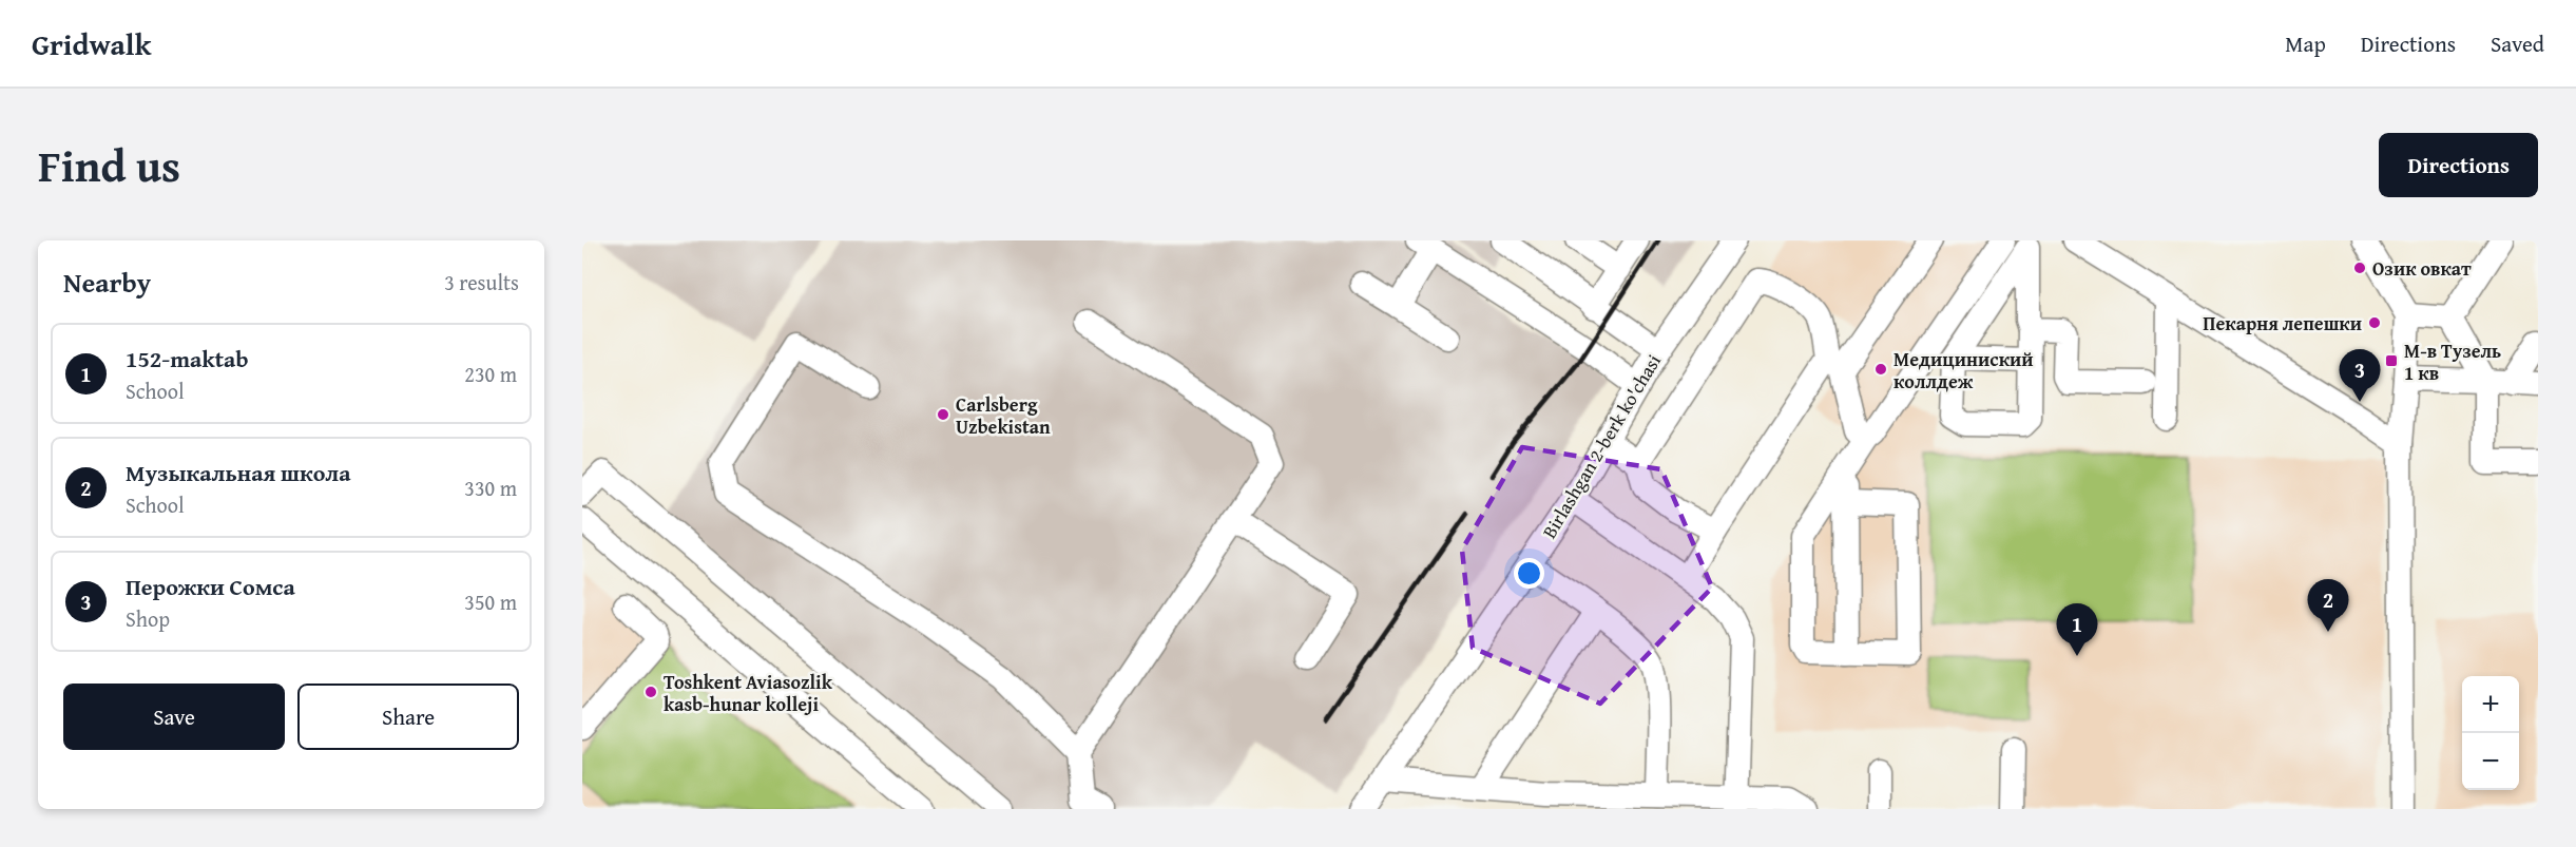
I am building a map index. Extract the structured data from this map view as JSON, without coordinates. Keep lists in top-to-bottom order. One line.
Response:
{"streets":{"street":["Birlashgan 2-berk ko'chasi"]},"places":{"other":["Озик овкат","Пекарня лепешки","Медициниский коллдеж","Carlsberg Uzbekistan","Toshkent Aviasozlik kasb-hunar kolleji"],"transit":["М-в Тузель 1 кв"]},"page":{"header":"Gridwalk","nav":["Map","Directions","Saved"],"title":"Find us","buttons":["Directions",["Save","Share"]],"heading":["Nearby","3 results"],"list":[{"mark":"1","name":"152-maktab","note":"School","value":"230 m"},{"mark":"2","name":"Музыкальная школа","note":"School","value":"330 m"},{"mark":"3","name":"Перожки Сомса","note":"Shop","value":"350 m"}],"pins":["3","2","1"],"map_buttons":["+","−"]}}
